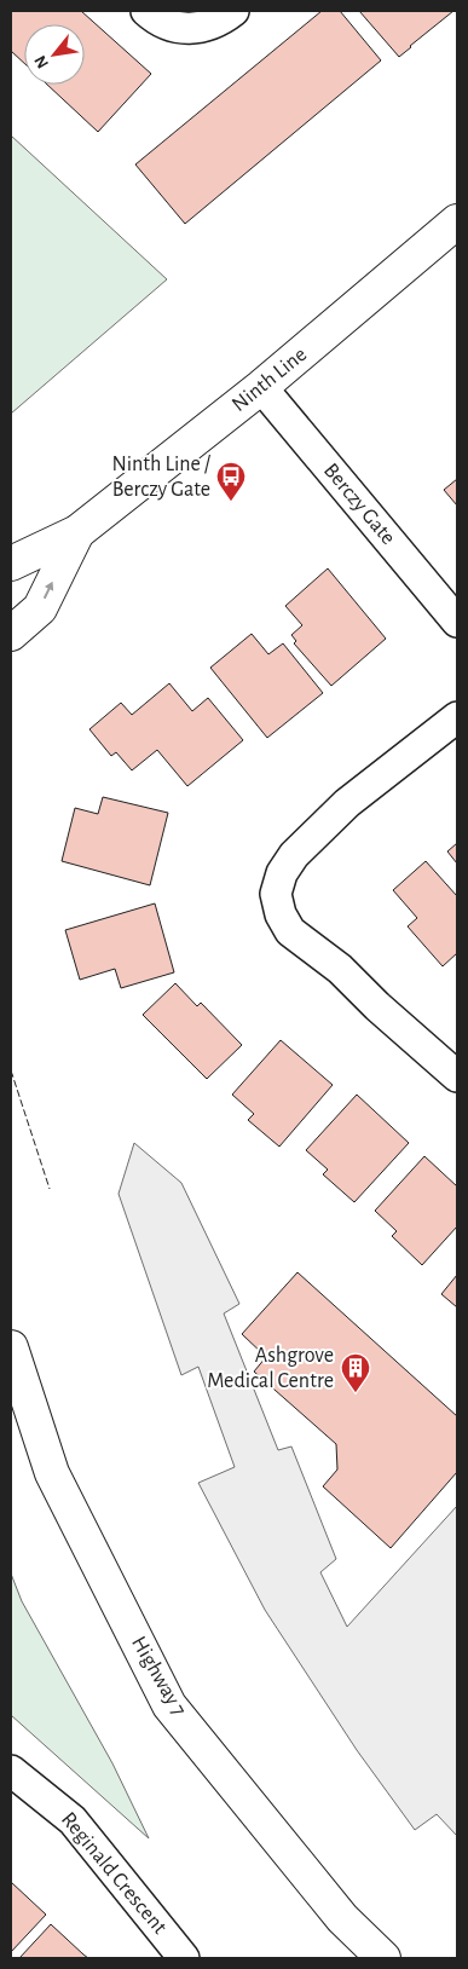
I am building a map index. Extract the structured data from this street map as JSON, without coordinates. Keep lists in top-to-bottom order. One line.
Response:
{"streets":{"main road":["Ninth Line","Highway 7"],"street":["Berczy Gate","Reginald Crescent"]},"crossings":[["Ninth Line","Berczy Gate"]],"places":{"bus stop":["Ninth Line / Berczy Gate"],"building":["Ashgrove Medical Centre"]},"north":"bottom left"}
